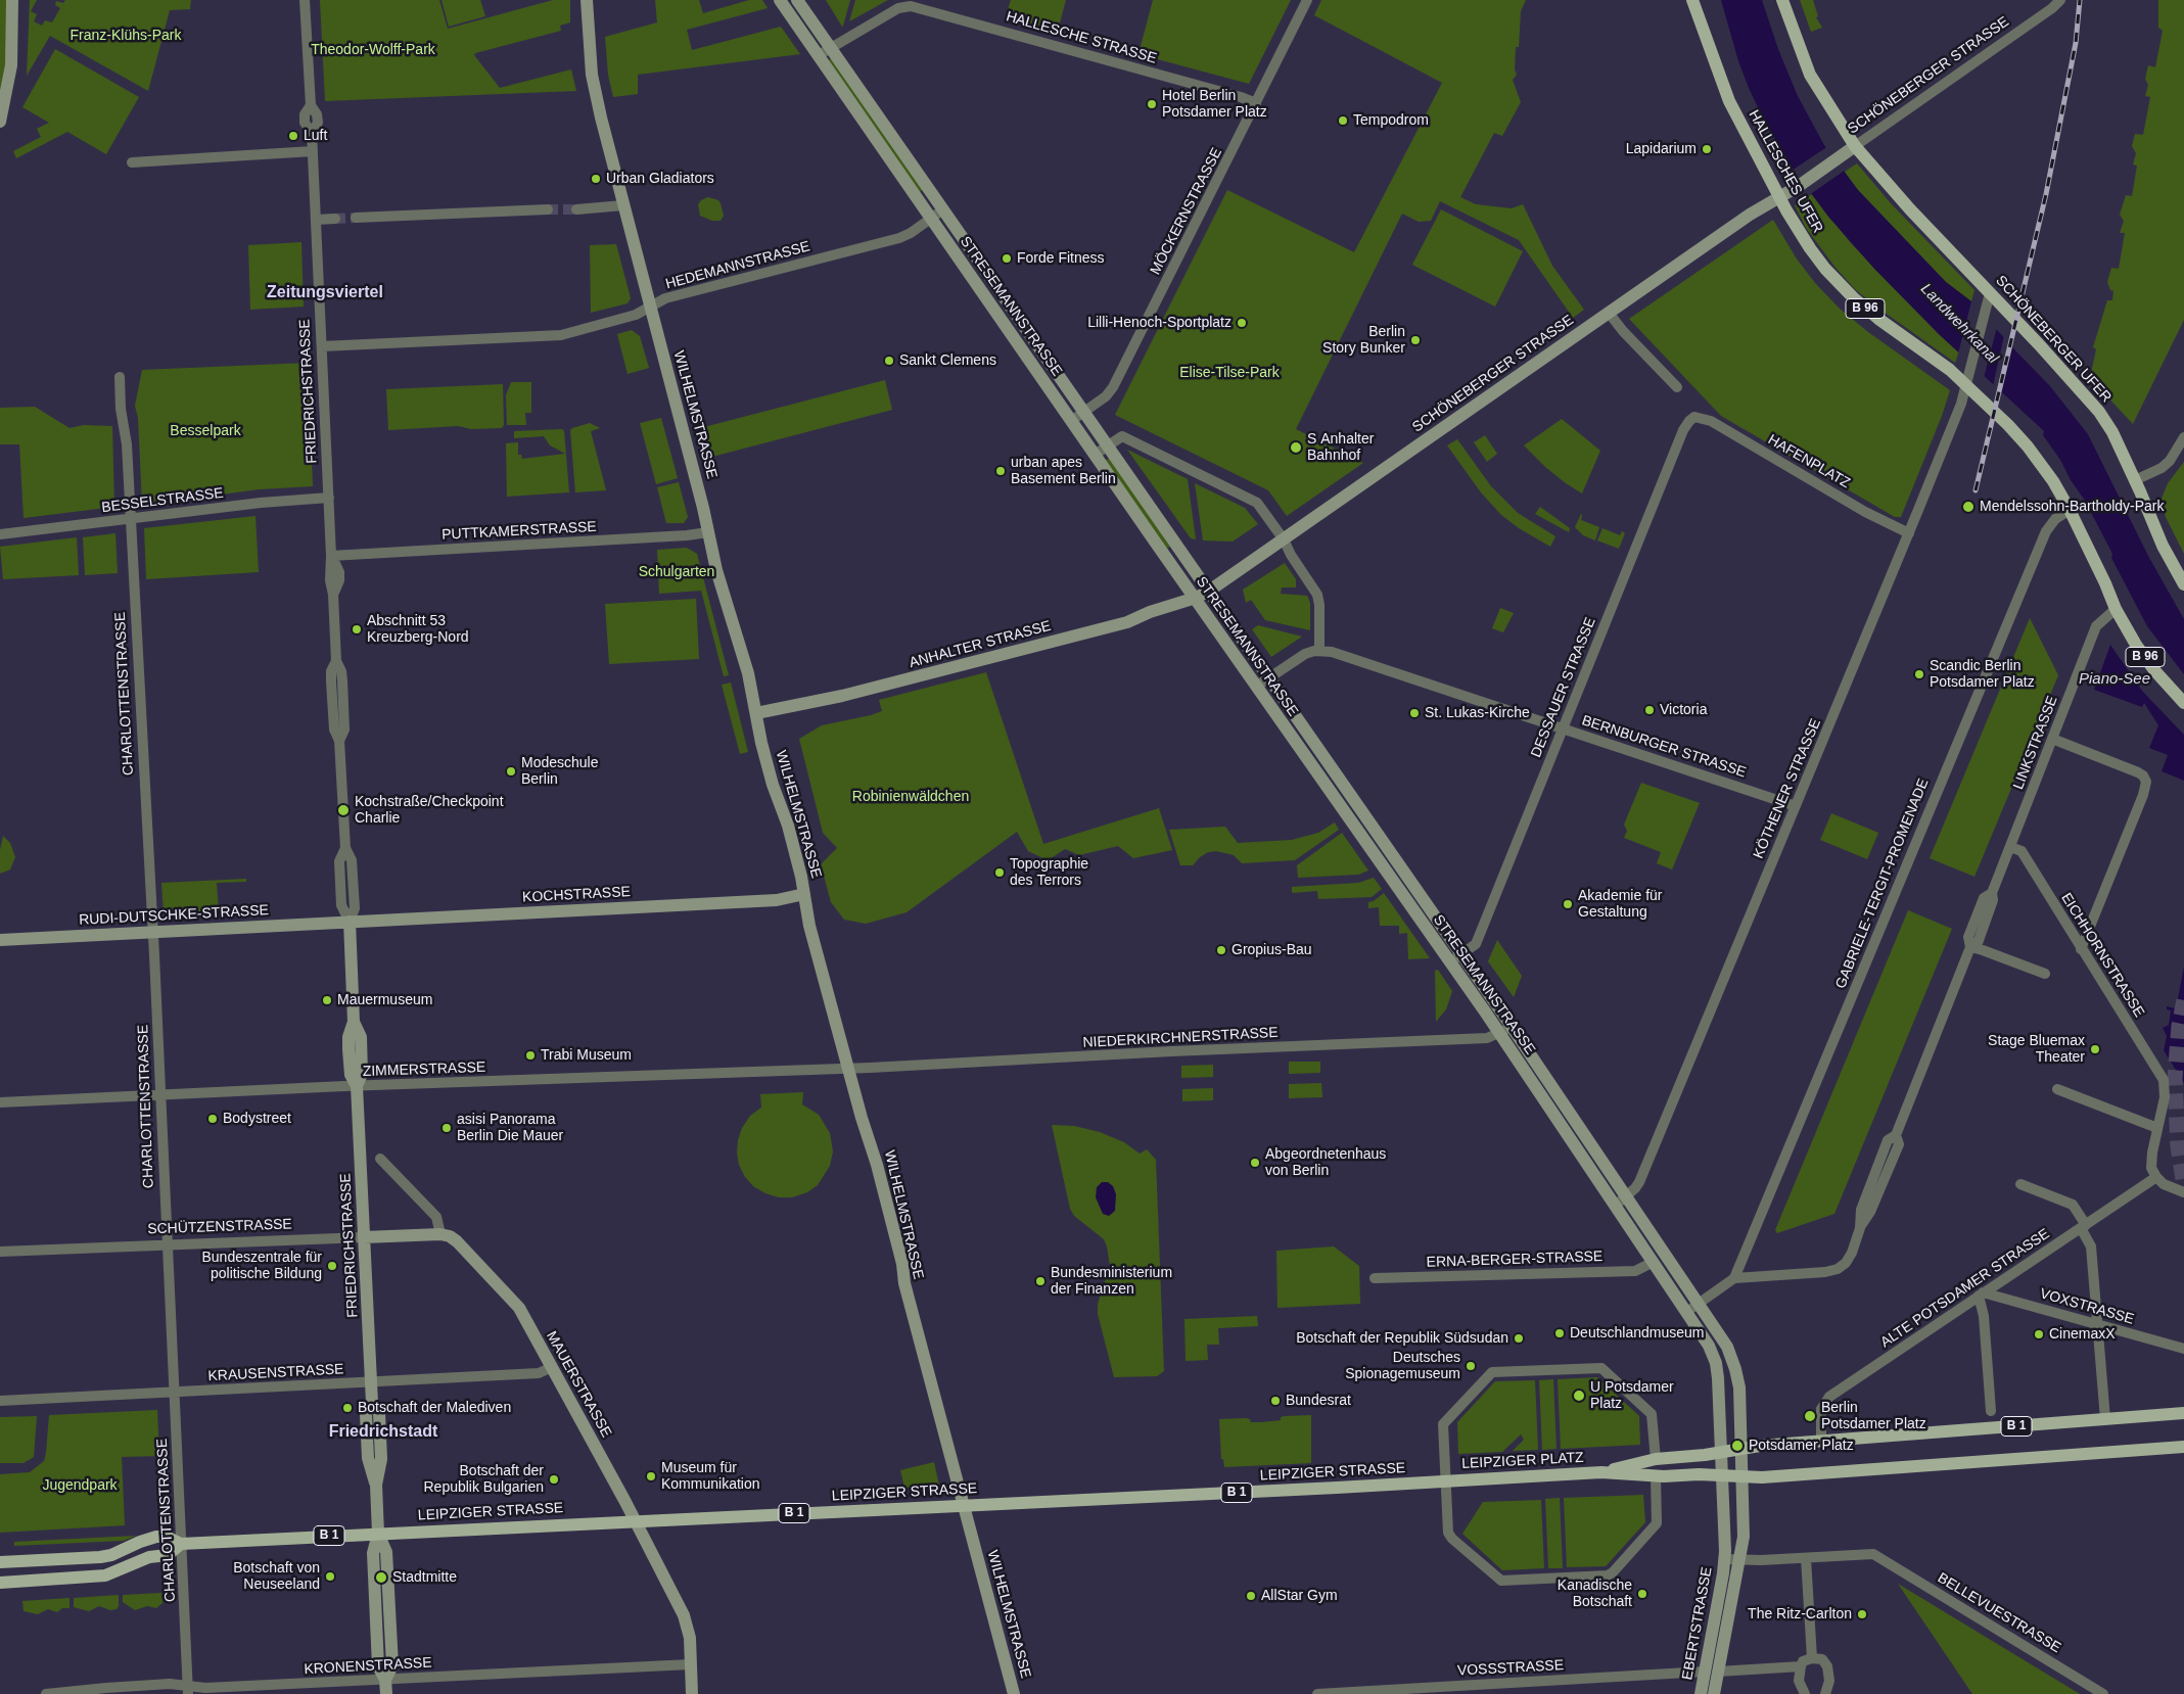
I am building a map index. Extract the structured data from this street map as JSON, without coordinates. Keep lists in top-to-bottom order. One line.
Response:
{"streets":{"main road":["SCHÖNEBERGER STRASSE","HALLESCHES UFER","STRESEMANNSTRASSE","B 96","SCHÖNEBERGER UFER","FRIEDRICHSTRASSE","WILHELMSTRASSE","ANHALTER STRASSE","KOCHSTRASSE","RUDI-DUTSCHKE-STRASSE","SCHÜTZENSTRASSE","MAUERSTRASSE","B 1","LEIPZIGER PLATZ","LEIPZIGER STRASSE","EBERTSTRASSE"],"street":["HALLESCHE STRASSE","MÖCKERNSTRASSE","HEDEMANNSTRASSE","HAFENPLATZ","BESSELSTRASSE","PUTTKAMERSTRASSE","DESSAUER STRASSE","CHARLOTTENSTRASSE","LINKSTRASSE","BERNBURGER STRASSE","KÖTHENER STRASSE","GABRIELE-TERGIT-PROMENADE","EICHHORNSTRASSE","NIEDERKIRCHNERSTRASSE","ZIMMERSTRASSE","ERNA-BERGER-STRASSE","ALTE POTSDAMER STRASSE","VOXSTRASSE","KRAUSENSTRASSE","BELLEVUESTRASSE","KRONENSTRASSE","VOSSSTRASSE"]},"crossings":[["HALLESCHE STRASSE","MÖCKERNSTRASSE"],["HALLESCHE STRASSE","STRESEMANNSTRASSE"],["SCHÖNEBERGER STRASSE","HALLESCHES UFER"],["SCHÖNEBERGER STRASSE","STRESEMANNSTRASSE"],["SCHÖNEBERGER STRASSE","SCHÖNEBERGER UFER"],["SCHÖNEBERGER STRASSE","ANHALTER STRASSE"],["HALLESCHES UFER","B 96"],["HALLESCHES UFER","KÖTHENER STRASSE"],["MÖCKERNSTRASSE","STRESEMANNSTRASSE"],["HEDEMANNSTRASSE","STRESEMANNSTRASSE"],["HEDEMANNSTRASSE","FRIEDRICHSTRASSE"],["HEDEMANNSTRASSE","WILHELMSTRASSE"],["STRESEMANNSTRASSE","ANHALTER STRASSE"],["STRESEMANNSTRASSE","DESSAUER STRASSE"],["STRESEMANNSTRASSE","KÖTHENER STRASSE"],["STRESEMANNSTRASSE","NIEDERKIRCHNERSTRASSE"],["STRESEMANNSTRASSE","ERNA-BERGER-STRASSE"],["B 96","LINKSTRASSE"],["B 96","KÖTHENER STRASSE"],["B 96","GABRIELE-TERGIT-PROMENADE"],["SCHÖNEBERGER UFER","KÖTHENER STRASSE"],["FRIEDRICHSTRASSE","BESSELSTRASSE"],["FRIEDRICHSTRASSE","PUTTKAMERSTRASSE"],["FRIEDRICHSTRASSE","KOCHSTRASSE"],["FRIEDRICHSTRASSE","RUDI-DUTSCHKE-STRASSE"],["FRIEDRICHSTRASSE","ZIMMERSTRASSE"],["FRIEDRICHSTRASSE","SCHÜTZENSTRASSE"],["FRIEDRICHSTRASSE","KRAUSENSTRASSE"],["FRIEDRICHSTRASSE","LEIPZIGER STRASSE"],["FRIEDRICHSTRASSE","KRONENSTRASSE"],["WILHELMSTRASSE","PUTTKAMERSTRASSE"],["WILHELMSTRASSE","ANHALTER STRASSE"],["WILHELMSTRASSE","KOCHSTRASSE"],["WILHELMSTRASSE","NIEDERKIRCHNERSTRASSE"],["WILHELMSTRASSE","ZIMMERSTRASSE"],["WILHELMSTRASSE","LEIPZIGER STRASSE"],["HAFENPLATZ","DESSAUER STRASSE"],["HAFENPLATZ","KÖTHENER STRASSE"],["BESSELSTRASSE","CHARLOTTENSTRASSE"],["DESSAUER STRASSE","BERNBURGER STRASSE"],["CHARLOTTENSTRASSE","RUDI-DUTSCHKE-STRASSE"],["CHARLOTTENSTRASSE","ZIMMERSTRASSE"],["CHARLOTTENSTRASSE","SCHÜTZENSTRASSE"],["CHARLOTTENSTRASSE","KRAUSENSTRASSE"],["CHARLOTTENSTRASSE","LEIPZIGER STRASSE"],["CHARLOTTENSTRASSE","KRONENSTRASSE"],["LINKSTRASSE","GABRIELE-TERGIT-PROMENADE"],["LINKSTRASSE","EICHHORNSTRASSE"],["BERNBURGER STRASSE","KÖTHENER STRASSE"],["KOCHSTRASSE","RUDI-DUTSCHKE-STRASSE"],["NIEDERKIRCHNERSTRASSE","ZIMMERSTRASSE"],["SCHÜTZENSTRASSE","MAUERSTRASSE"],["ALTE POTSDAMER STRASSE","VOXSTRASSE"],["ALTE POTSDAMER STRASSE","B 1"],["KRAUSENSTRASSE","MAUERSTRASSE"],["MAUERSTRASSE","LEIPZIGER STRASSE"],["MAUERSTRASSE","KRONENSTRASSE"],["B 1","LEIPZIGER PLATZ"],["LEIPZIGER PLATZ","LEIPZIGER STRASSE"],["EBERTSTRASSE","VOSSSTRASSE"]],"districts":["Zeitungsviertel","Friedrichstadt"],"water":["Landwehrkanal","Piano-See"],"parks":["Franz-Klühs-Park","Theodor-Wolff-Park","Elise-Tilse-Park","Besselpark","Schulgarten","Robinienwäldchen","Jugendpark"],"places":["Hotel Berlin Potsdamer Platz","Tempodrom","Luft","Lapidarium","Urban Gladiators","Forde Fitness","Lilli-Henoch-Sportplatz","Berlin Story Bunker","Sankt Clemens","S Anhalter Bahnhof","urban apes Basement Berlin","Mendelssohn-Bartholdy-Park","Abschnitt 53 Kreuzberg-Nord","Scandic Berlin Potsdamer Platz","Victoria","St. Lukas-Kirche","Modeschule Berlin","Kochstraße/Checkpoint Charlie","Topographie des Terrors","Akademie für Gestaltung","Gropius-Bau","Mauermuseum","Stage Bluemax Theater","Trabi Museum","Bodystreet","asisi Panorama Berlin Die Mauer","Abgeordnetenhaus von Berlin","Bundeszentrale für politische Bildung","Bundesministerium der Finanzen","Deutschlandmuseum","CinemaxX","Botschaft der Republik Südsudan","Deutsches Spionagemuseum","U Potsdamer Platz","Bundesrat","Botschaft der Malediven","Berlin Potsdamer Platz","Potsdamer Platz","Museum für Kommunikation","Botschaft der Republik Bulgarien","Botschaft von Neuseeland","Stadtmitte","Kanadische Botschaft","AllStar Gym","The Ritz-Carlton"]}
